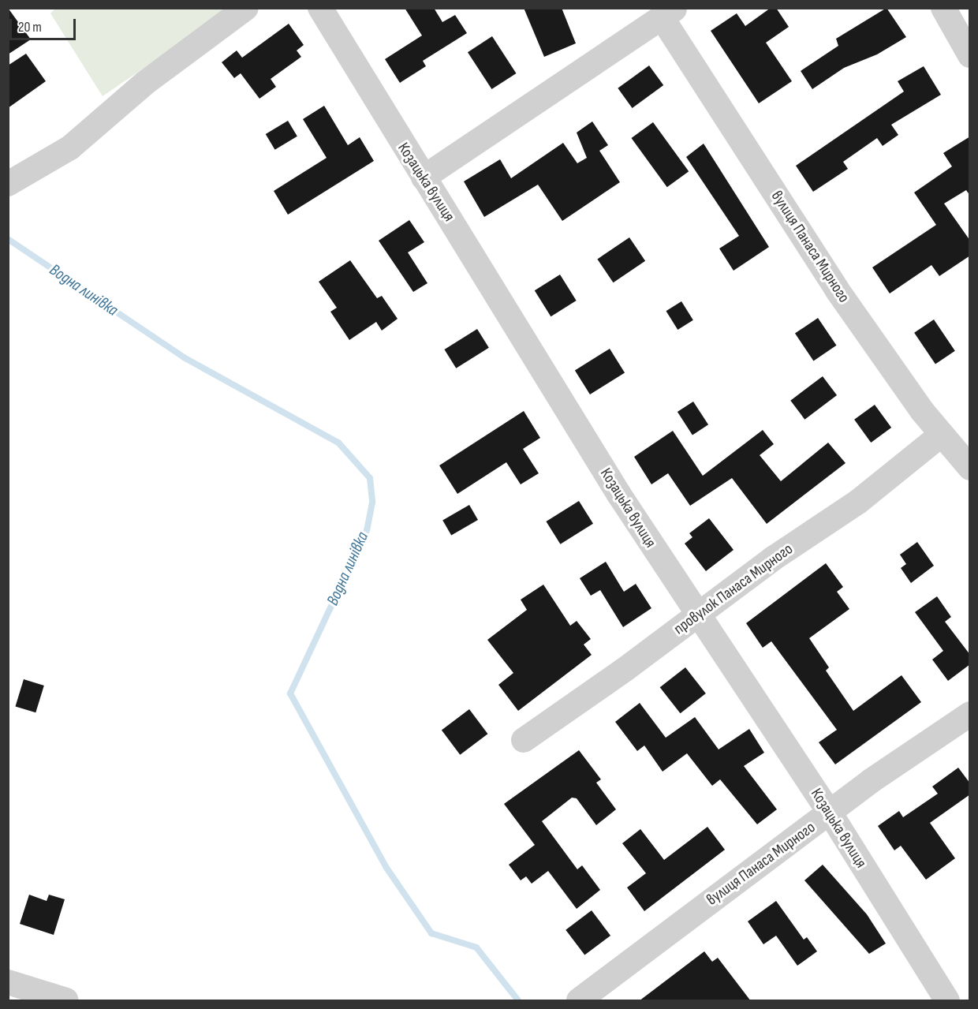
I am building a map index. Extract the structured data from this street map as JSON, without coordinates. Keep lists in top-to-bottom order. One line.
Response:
{"streets":{"street":["Козацька вулиця","вулиця Панаса Мирного","провулок Панаса Мирного"]},"crossings":[["Козацька вулиця","вулиця Панаса Мирного"],["Козацька вулиця","провулок Панаса Мирного"],["вулиця Панаса Мирного","провулок Панаса Мирного"]],"water":["Водна линівка"],"scale_bar":"20 m"}
